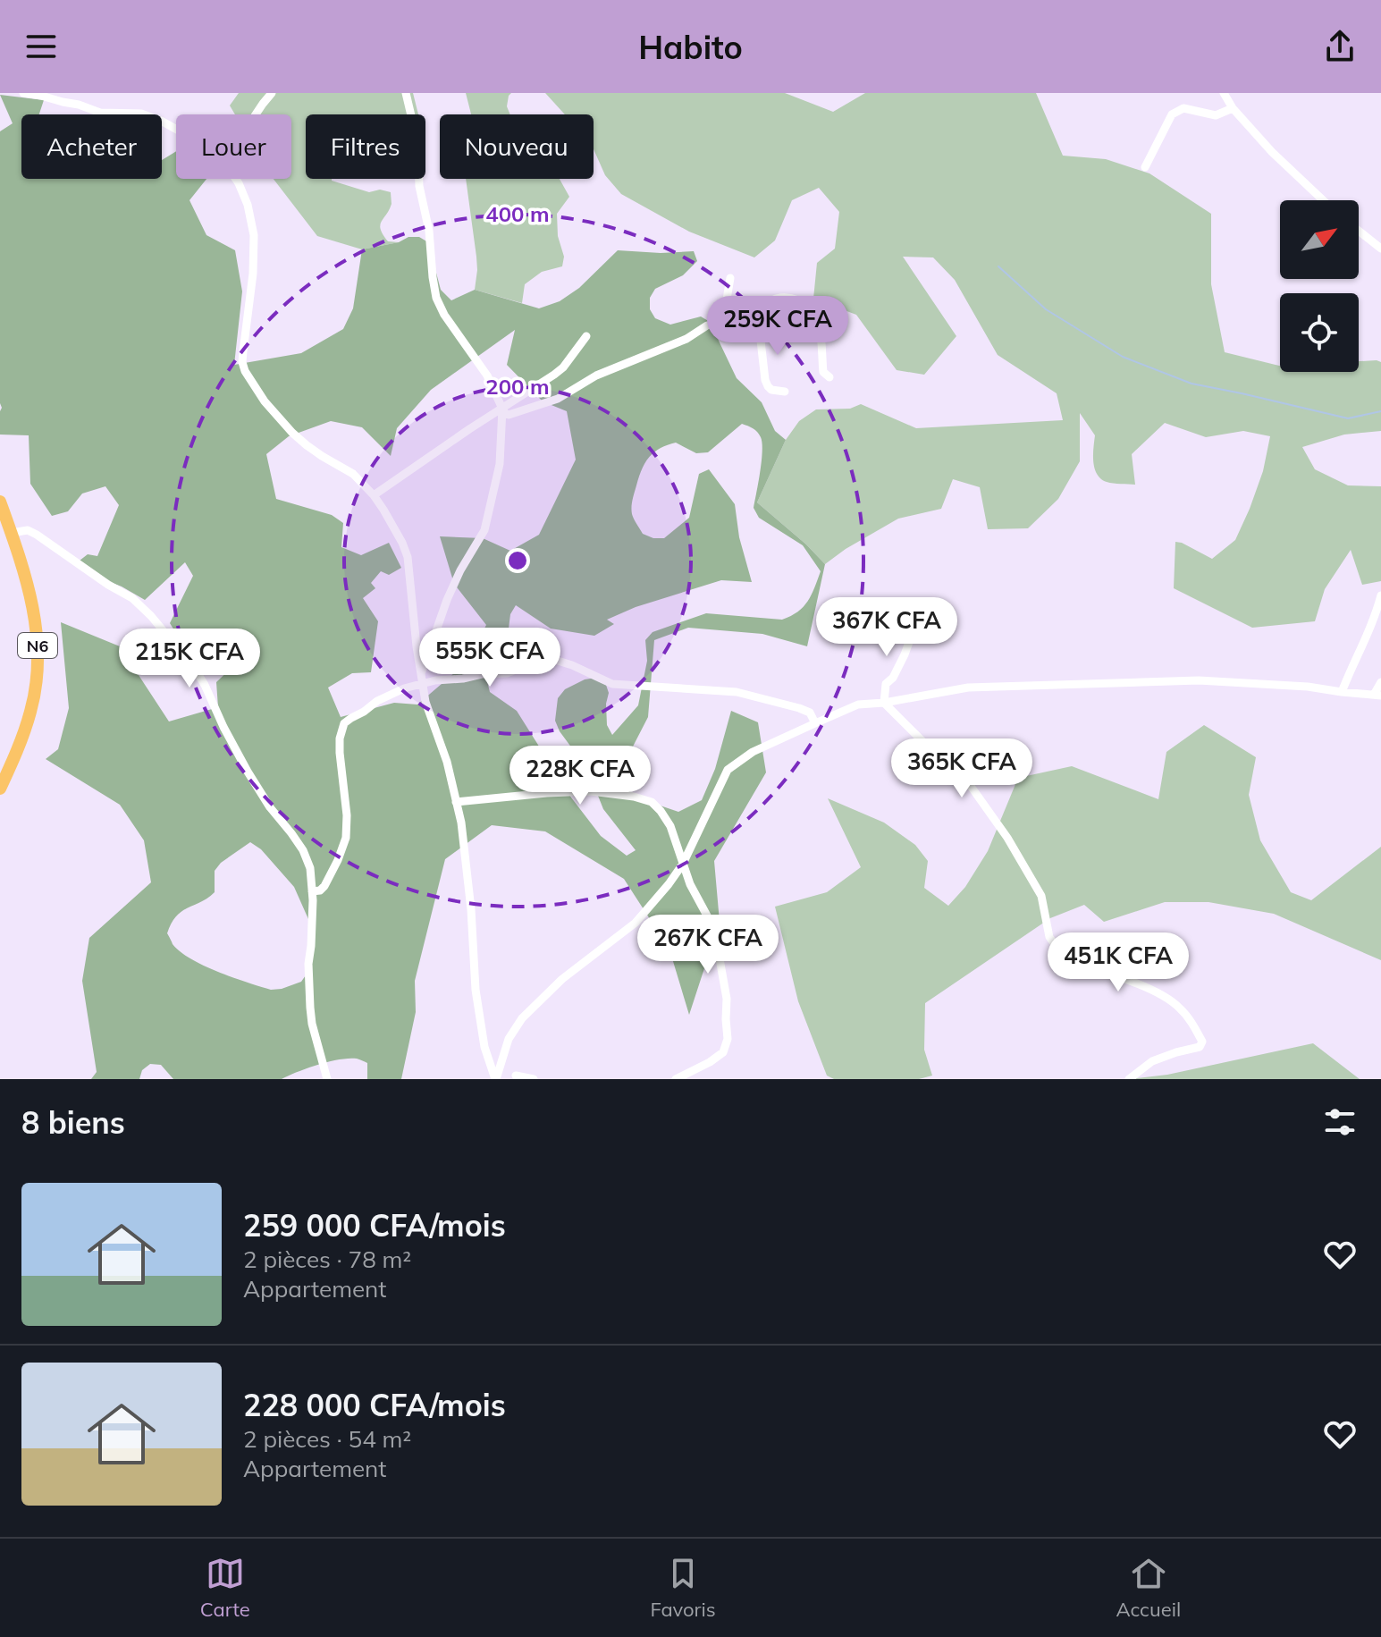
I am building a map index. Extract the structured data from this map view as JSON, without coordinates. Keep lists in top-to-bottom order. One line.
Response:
{"streets":{"highway":["N6"]},"north":"top right","page":{"header":"Habito","chip":["Acheter","Louer","Filtres","Nouveau"],"price":["259K CFA","367K CFA","555K CFA","215K CFA","365K CFA","228K CFA","267K CFA","451K CFA"],"heading":"8 biens","list":[{"name":"259 000 CFA/mois","note":"2 pièces · 78 m² · Appartement"},{"name":"228 000 CFA/mois","note":"2 pièces · 54 m² · Appartement"}],"tabs":["Carte","Favoris","Accueil"]},"rings":["400 m","200 m"]}
